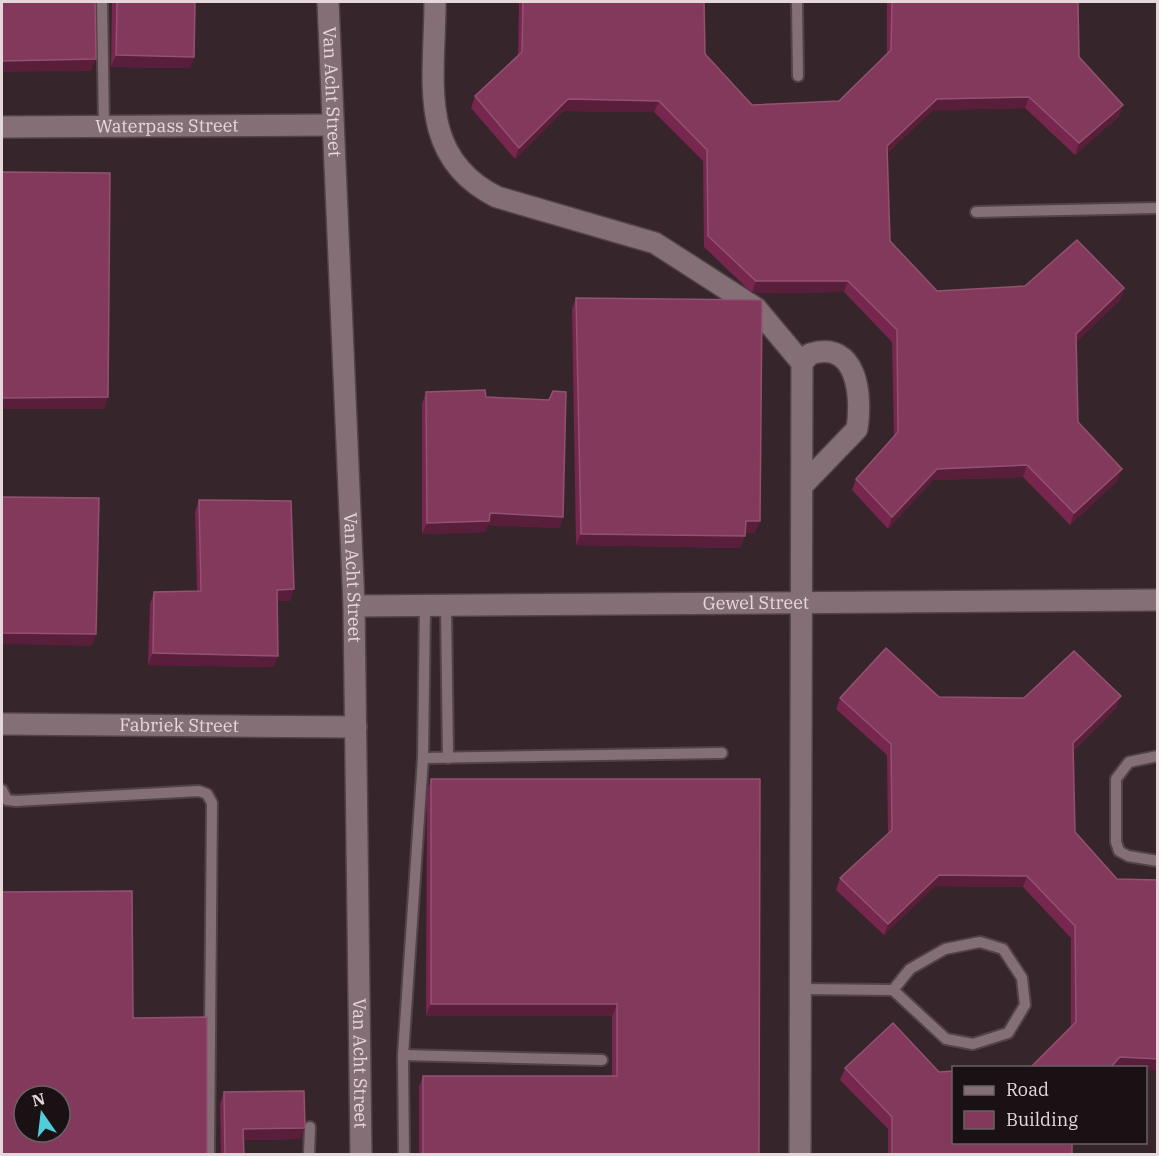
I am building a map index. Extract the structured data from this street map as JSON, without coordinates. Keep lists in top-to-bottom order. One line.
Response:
{"streets":{"street":["Van Acht Street","Waterpass Street","Gewel Street","Fabriek Street"]},"crossings":[["Van Acht Street","Waterpass Street"],["Van Acht Street","Gewel Street"],["Van Acht Street","Fabriek Street"]],"legend":["Road","Building"],"north":"top"}
